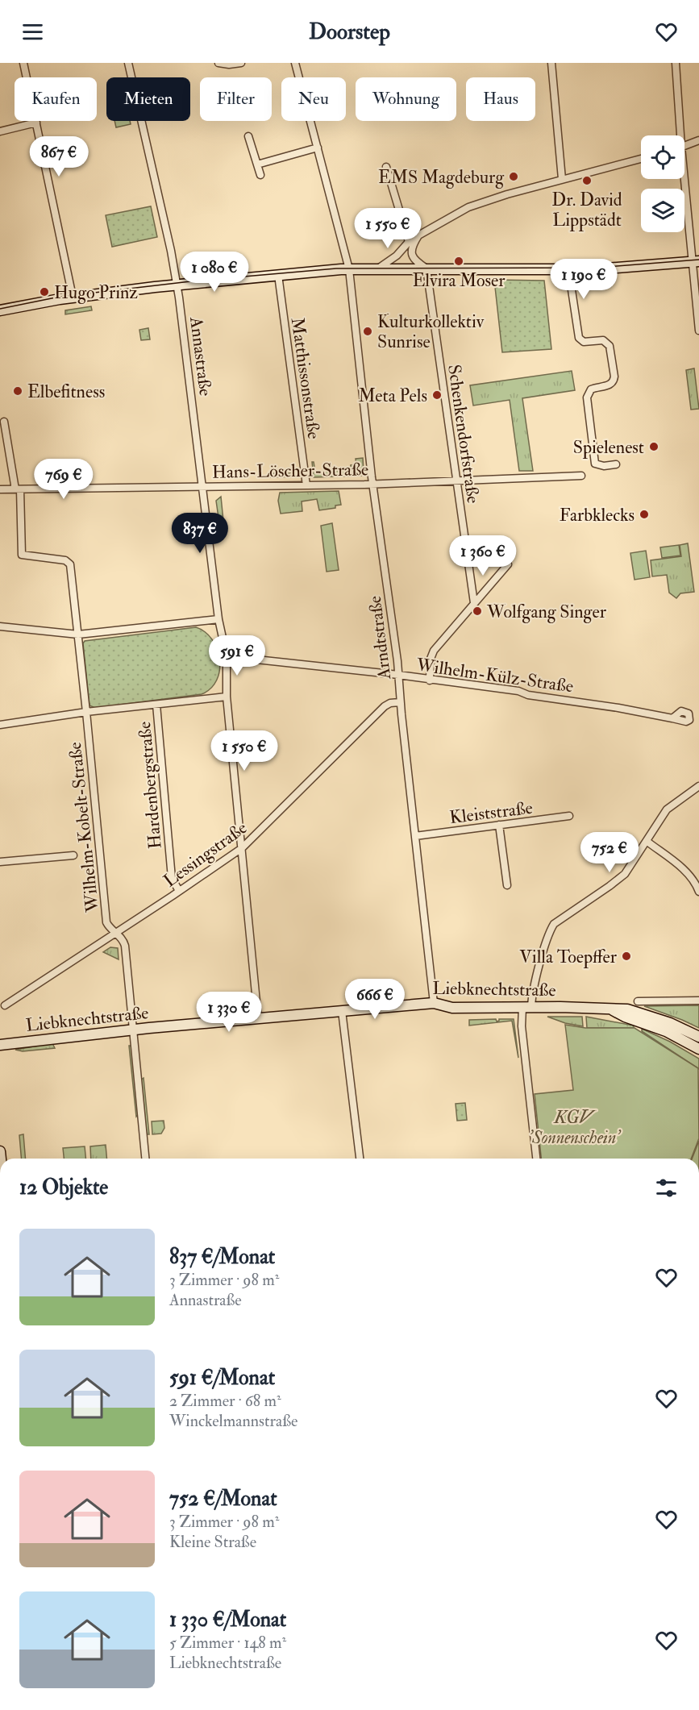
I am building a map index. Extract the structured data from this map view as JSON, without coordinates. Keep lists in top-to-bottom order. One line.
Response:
{"streets":{"main road":["Liebknechtstraße"],"street":["Annastraße","Matthissonstraße","Schenkendorfstraße","Hans-Löscher-Straße","Arndtstraße","Wilhelm-Külz-Straße","Hardenbergstraße","Kleiststraße","Wilhelm-Kobelt-Straße","Lessingstraße"]},"crossings":[["Annastraße","Hans-Löscher-Straße"],["Annastraße","Wilhelm-Külz-Straße"],["Annastraße","Lessingstraße"],["Annastraße","Liebknechtstraße"],["Matthissonstraße","Hans-Löscher-Straße"],["Schenkendorfstraße","Hans-Löscher-Straße"],["Hans-Löscher-Straße","Arndtstraße"],["Hans-Löscher-Straße","Wilhelm-Kobelt-Straße"],["Arndtstraße","Wilhelm-Külz-Straße"],["Arndtstraße","Kleiststraße"],["Arndtstraße","Lessingstraße"],["Arndtstraße","Liebknechtstraße"],["Hardenbergstraße","Lessingstraße"],["Wilhelm-Kobelt-Straße","Lessingstraße"],["Wilhelm-Kobelt-Straße","Liebknechtstraße"]],"parks":["KGV 'Sonnenschein'"],"places":["EMS Magdeburg","Dr. David Lippstädt","Elvira Moser","Hugo Prinz","Kulturkollektiv Sunrise","Elbefitness","Meta Pels","Spielenest","Farbklecks","Wolfgang Singer","Villa Toepffer"],"page":{"header":"Doorstep","chip":["Kaufen","Mieten","Filter","Neu","Wohnung","Haus"],"price":["867 €","1 550 €","1 080 €","1 190 €","769 €","837 €","1 360 €","591 €","1 550 €","752 €","666 €","1 330 €"],"heading":"12 Objekte","list":[{"name":"837 €/Monat","note":"3 Zimmer · 98 m² · Annastraße"},{"name":"591 €/Monat","note":"2 Zimmer · 68 m² · Winckelmannstraße"},{"name":"752 €/Monat","note":"3 Zimmer · 98 m² · Kleine Straße"},{"name":"1 330 €/Monat","note":"5 Zimmer · 148 m² · Liebknechtstraße"}]}}
